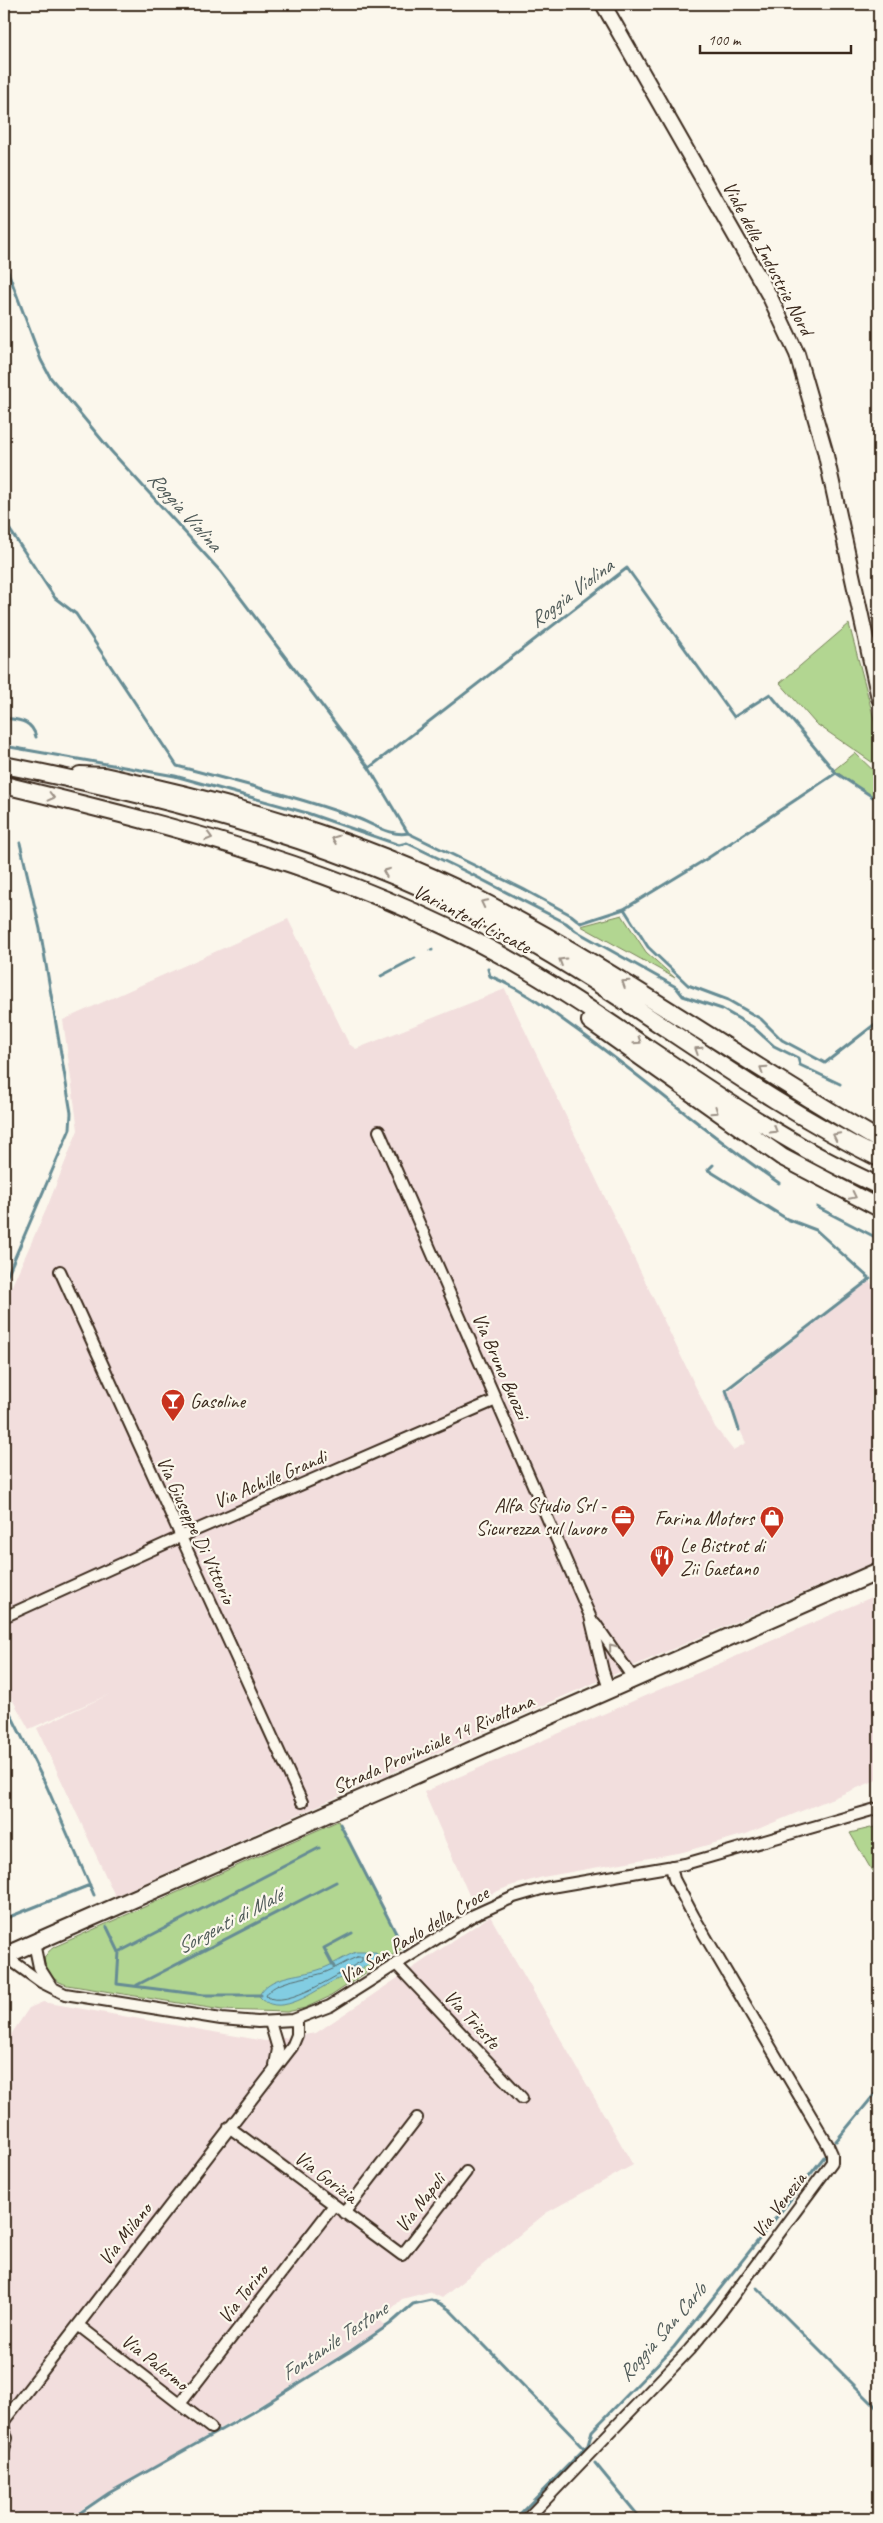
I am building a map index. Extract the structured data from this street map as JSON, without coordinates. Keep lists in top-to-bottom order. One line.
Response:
{"streets":{"main road":["Viale delle Industrie Nord","Variante di Liscate","Strada Provinciale 14 Rivoltana"],"street":["Via Bruno Buozzi","Via Achille Grandi","Via Giuseppe Di Vittorio","Via San Paolo della Croce","Via Trieste","Via Gorizia","Via Napoli","Via Venezia","Via Milano","Via Torino","Via Palermo"]},"crossings":[["Via Bruno Buozzi","Via Achille Grandi"],["Via Bruno Buozzi","Strada Provinciale 14 Rivoltana"],["Via Achille Grandi","Via Giuseppe Di Vittorio"],["Strada Provinciale 14 Rivoltana","Via San Paolo della Croce"],["Via San Paolo della Croce","Via Trieste"],["Via San Paolo della Croce","Via Venezia"],["Via San Paolo della Croce","Via Milano"],["Via Gorizia","Via Napoli"],["Via Gorizia","Via Milano"],["Via Gorizia","Via Torino"],["Via Milano","Via Palermo"],["Via Torino","Via Palermo"]],"water":["Roggia Violina","Sorgenti di Malé","Roggia San Carlo","Fontanile Testone"],"places":{"bar":["Gasoline"],"office":["Alfa Studio Srl - Sicurezza sul lavoro"],"shop":["Farina Motors"],"restaurant":["Le Bistrot di Zii Gaetano"]},"scale_bar":"100 m"}
